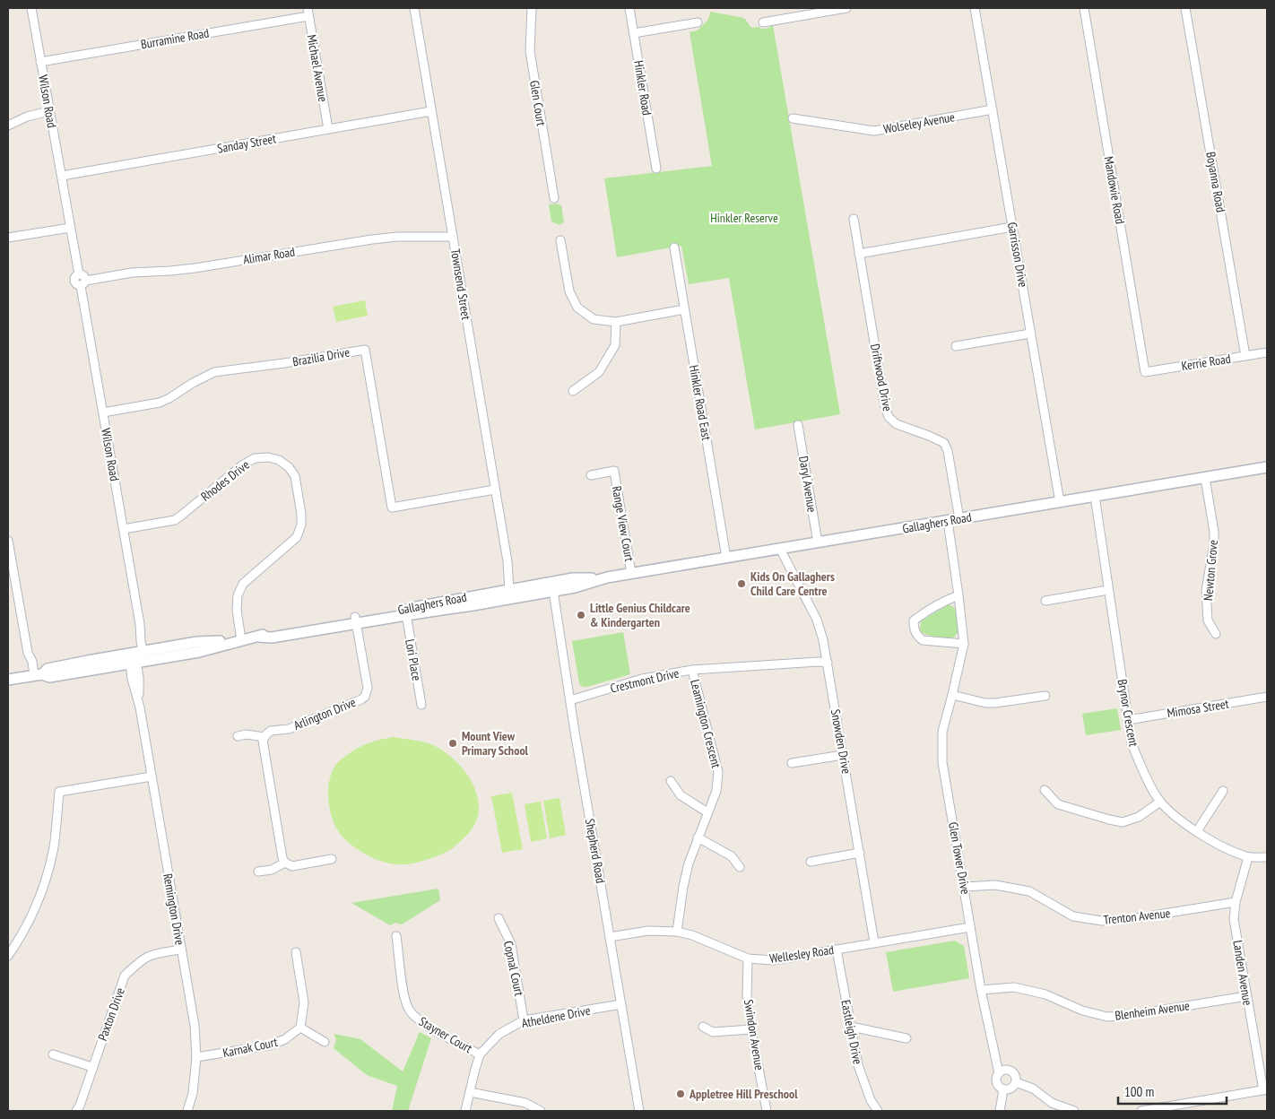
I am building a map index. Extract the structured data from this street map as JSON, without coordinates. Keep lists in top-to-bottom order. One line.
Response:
{"streets":{"street":["Burramine Road","Michael Avenue","Hinkler Road","Wilson Road","Glen Court","Wolseley Avenue","Sanday Street","Boyanna Road","Mandowie Road","Garrisson Drive","Alimar Road","Townsend Street","Brazilia Drive","Kerrie Road","Driftwood Drive","Hinkler Road East","Rhodes Drive","Daryl Avenue","Gallaghers Road","Range View Court","Newton Grove","Lori Place","Crestmont Drive","Mimosa Street","Brynor Crescent","Arlington Drive","Leamington Crescent","Snowden Drive","Shepherd Road","Glen Tower Drive","Remington Drive","Trenton Avenue","Wellesley Road","Copnal Court","Landen Avenue","Blenheim Avenue","Paxton Drive","Atheldene Drive","Eastleigh Drive","Stayner Court","Swindon Avenue","Karnak Court"]},"crossings":[["Burramine Road","Michael Avenue"],["Burramine Road","Wilson Road"],["Michael Avenue","Sanday Street"],["Wilson Road","Sanday Street"],["Wilson Road","Alimar Road"],["Wilson Road","Brazilia Drive"],["Wilson Road","Rhodes Drive"],["Wilson Road","Gallaghers Road"],["Wilson Road","Remington Drive"],["Wolseley Avenue","Garrisson Drive"],["Sanday Street","Townsend Street"],["Boyanna Road","Kerrie Road"],["Mandowie Road","Kerrie Road"],["Garrisson Drive","Gallaghers Road"],["Alimar Road","Townsend Street"],["Townsend Street","Brazilia Drive"],["Townsend Street","Gallaghers Road"],["Driftwood Drive","Gallaghers Road"],["Hinkler Road East","Gallaghers Road"],["Rhodes Drive","Gallaghers Road"],["Daryl Avenue","Gallaghers Road"],["Gallaghers Road","Range View Court"],["Gallaghers Road","Newton Grove"],["Gallaghers Road","Lori Place"],["Gallaghers Road","Brynor Crescent"],["Gallaghers Road","Arlington Drive"],["Gallaghers Road","Snowden Drive"],["Gallaghers Road","Shepherd Road"],["Gallaghers Road","Glen Tower Drive"],["Gallaghers Road","Remington Drive"],["Crestmont Drive","Leamington Crescent"],["Crestmont Drive","Snowden Drive"],["Crestmont Drive","Shepherd Road"],["Mimosa Street","Brynor Crescent"],["Brynor Crescent","Landen Avenue"],["Leamington Crescent","Wellesley Road"],["Snowden Drive","Wellesley Road"],["Shepherd Road","Wellesley Road"],["Shepherd Road","Atheldene Drive"],["Glen Tower Drive","Trenton Avenue"],["Glen Tower Drive","Wellesley Road"],["Glen Tower Drive","Blenheim Avenue"],["Remington Drive","Paxton Drive"],["Remington Drive","Karnak Court"],["Trenton Avenue","Landen Avenue"],["Wellesley Road","Eastleigh Drive"],["Wellesley Road","Swindon Avenue"],["Copnal Court","Atheldene Drive"],["Landen Avenue","Blenheim Avenue"],["Atheldene Drive","Stayner Court"]],"parks":["Hinkler Reserve"],"places":["Kids On Gallaghers Child Care Centre","Little Genius Childcare & Kindergarten","Mount View Primary School","Appletree Hill Preschool"],"scale_bar":"100 m"}
